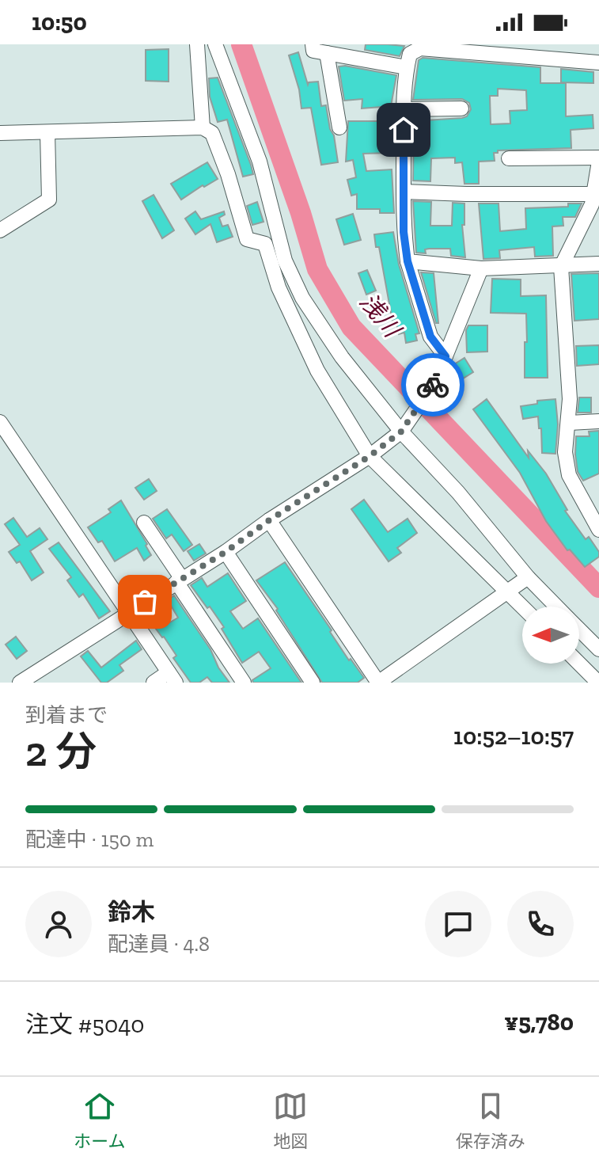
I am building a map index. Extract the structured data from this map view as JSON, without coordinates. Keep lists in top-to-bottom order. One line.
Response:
{"water":["浅川"],"north":"left","page":{"status":"10:50","heading":["2 分","到着まで","10:52–10:57"],"panel":["鈴木","配達員 · 4.8","注文 #5040","¥5,780"],"bar":"配達中 · 150 m","tabs":["ホーム","地図","保存済み"]}}
